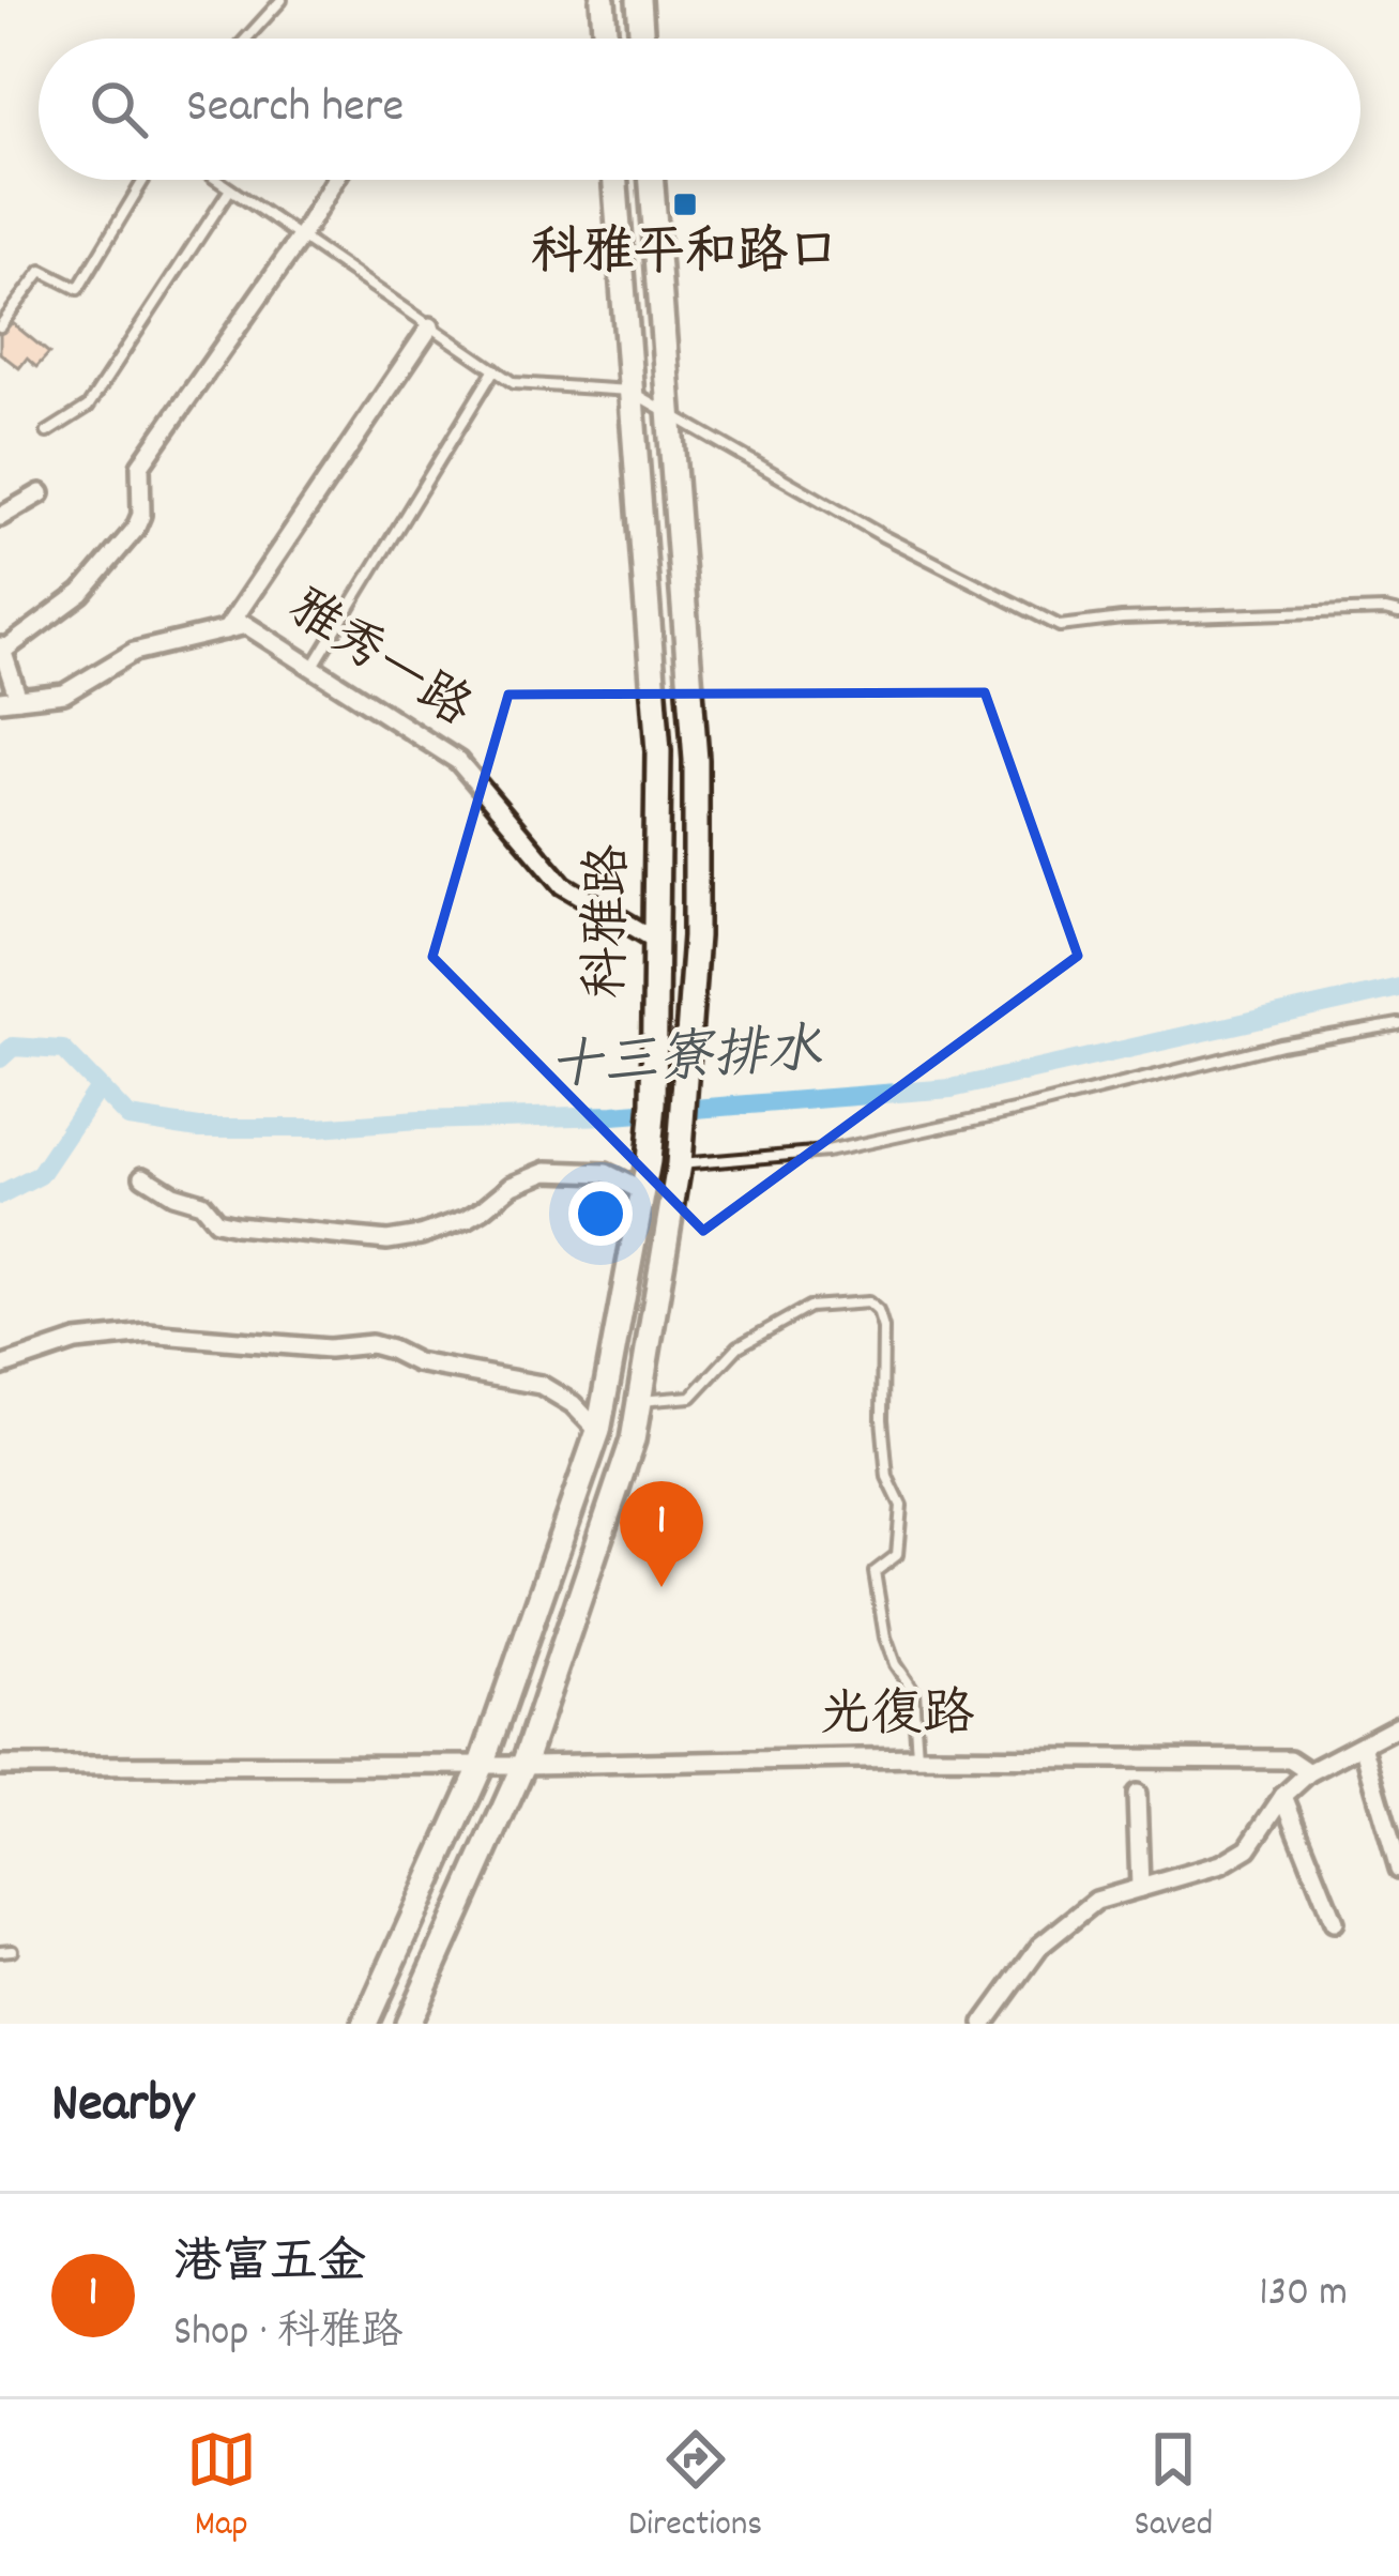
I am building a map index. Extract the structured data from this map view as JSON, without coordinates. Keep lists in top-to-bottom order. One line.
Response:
{"streets":{"street":["雅秀一路","科雅路","光復路"]},"crossings":[["雅秀一路","科雅路"],["科雅路","光復路"]],"water":["十三寮排水"],"places":{"transit":["科雅平和路口"]},"page":{"search":"Search here","pins":"1","heading":"Nearby","list":[{"mark":"1","name":"港富五金","note":"Shop · 科雅路","value":"130 m"}],"nav":["Map","Directions","Saved"]}}
